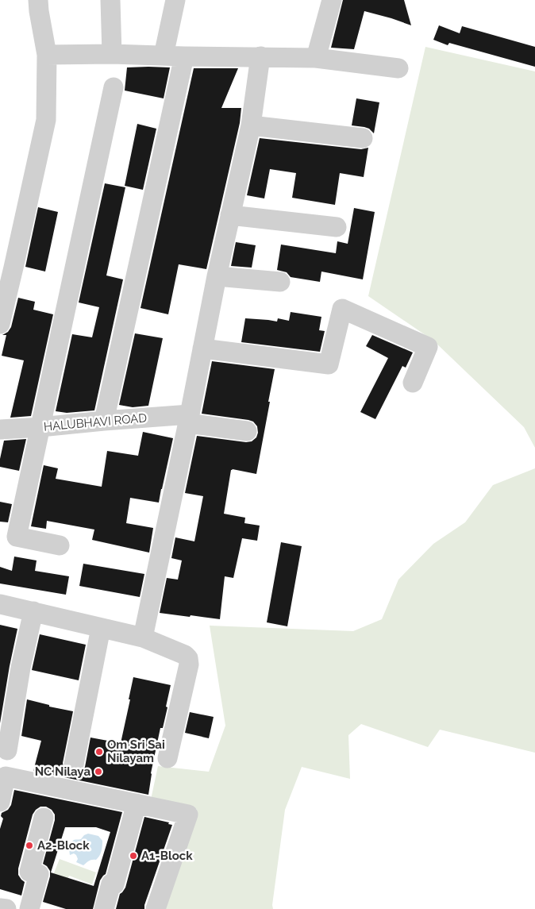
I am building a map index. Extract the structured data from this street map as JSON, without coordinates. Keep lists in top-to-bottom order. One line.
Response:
{"streets":{"street":["HALUBHAVI ROAD"]},"places":["Om Sri Sai Nilayam","NC Nilaya","A2-Block","A1-Block"]}
